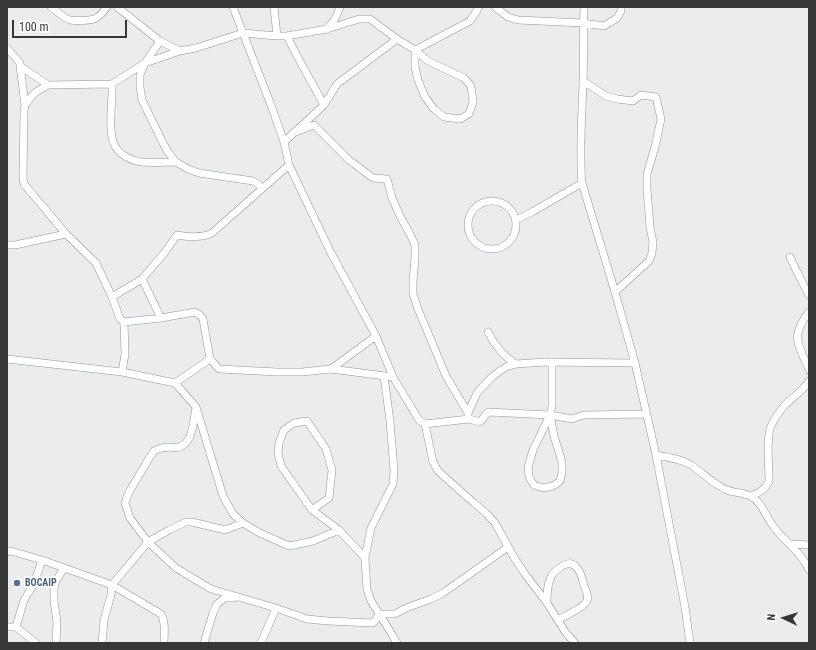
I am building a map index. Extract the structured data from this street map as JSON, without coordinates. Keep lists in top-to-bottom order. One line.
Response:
{"places":["BOCAIP"],"scale_bar":"100 m","north":"left"}
